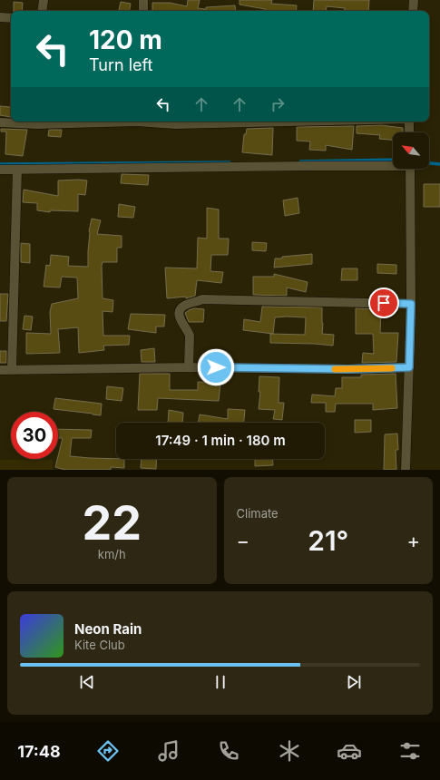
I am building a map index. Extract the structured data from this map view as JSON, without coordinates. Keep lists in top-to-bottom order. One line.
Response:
{"north":"top left","page":{"turn":["120 m","Turn left"],"limit":"30","trip":"17:49 · 1 min · 180 m","tile":[["22","km/h"],"Climate"],"heat":["−","21°","+"],"song":["Neon Rain","Kite Club"],"tabs":"17:48"}}
